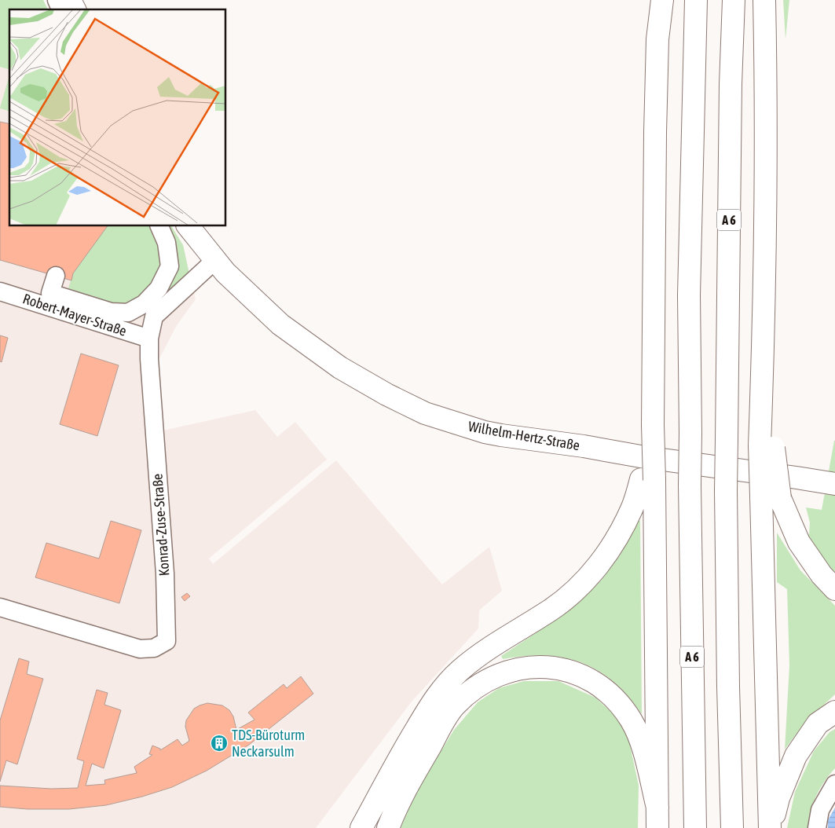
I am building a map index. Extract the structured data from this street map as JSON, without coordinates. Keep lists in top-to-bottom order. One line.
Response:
{"streets":{"main road":["A 6","Wilhelm-Hertz-Straße"],"street":["Robert-Mayer-Straße","Konrad-Zuse-Straße"]},"crossings":[["Robert-Mayer-Straße","Konrad-Zuse-Straße"],["Wilhelm-Hertz-Straße","Konrad-Zuse-Straße"]],"places":{"building":["TDS-Büroturm Neckarsulm"]}}
